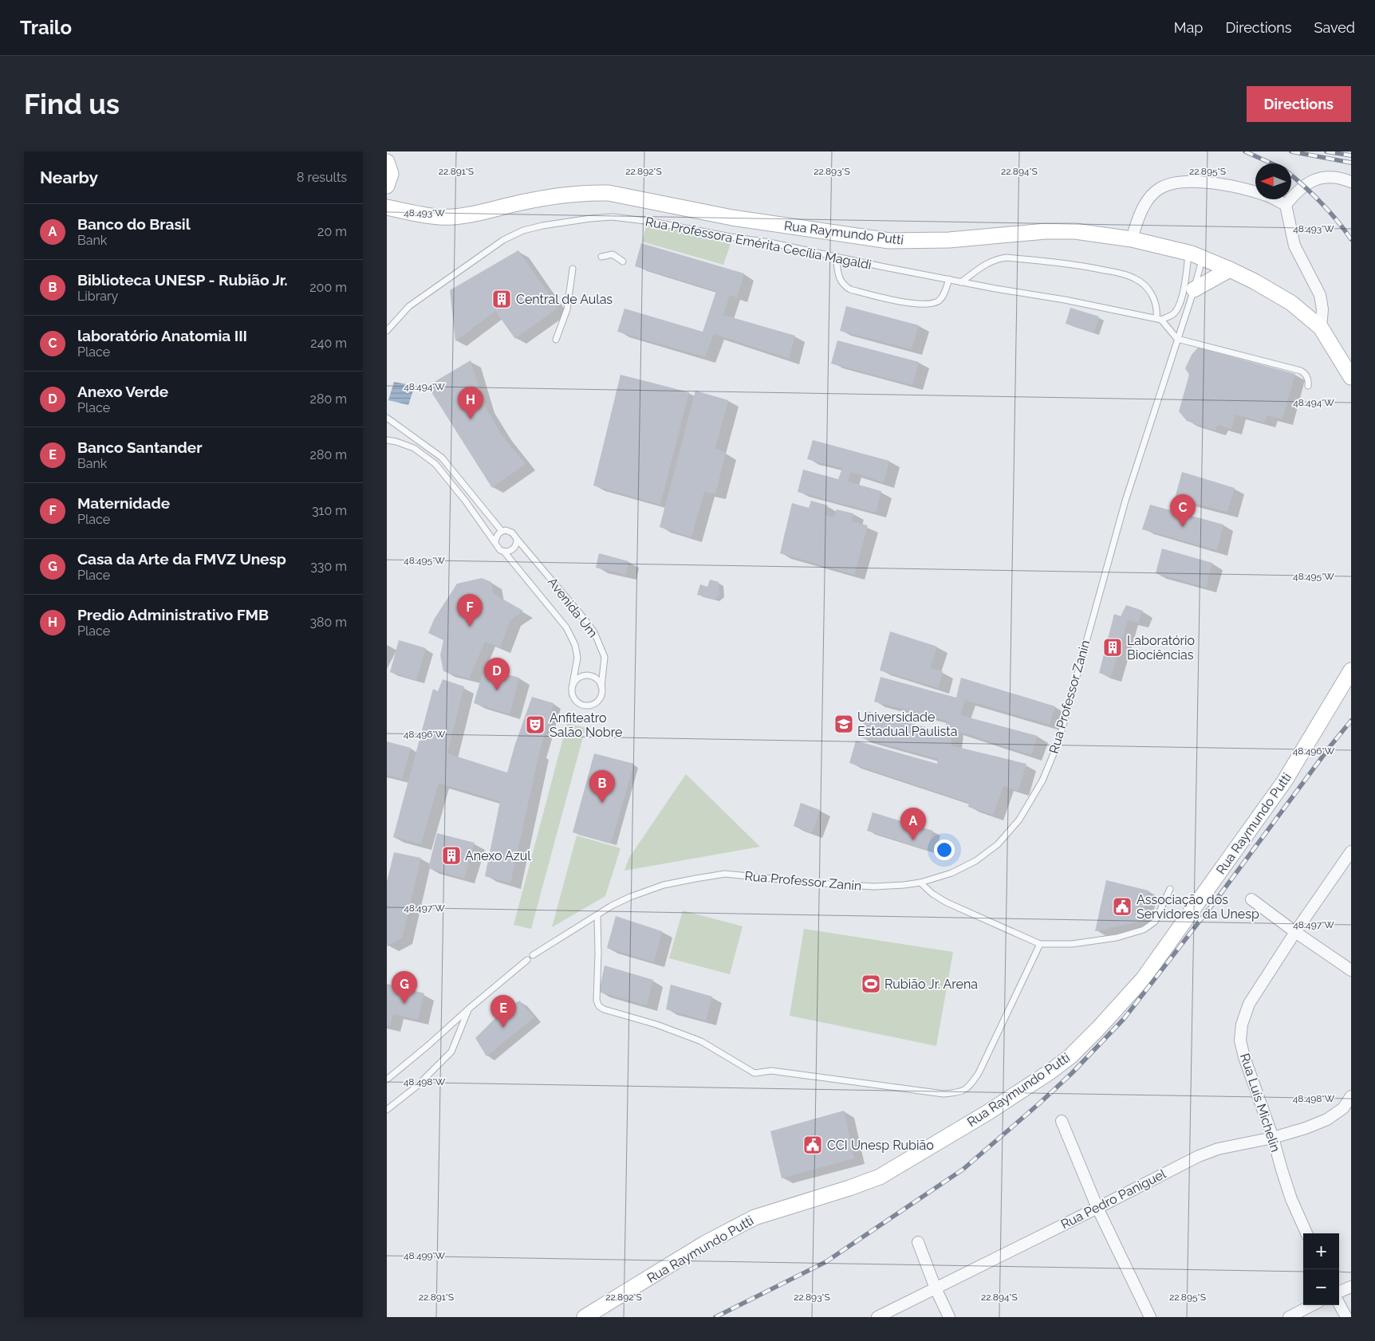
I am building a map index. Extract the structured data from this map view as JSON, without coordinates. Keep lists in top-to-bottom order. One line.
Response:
{"streets":{"street":["Rua Raymundo Putti","Rua Luís Michelin","Rua Pedro Paniguel"],"lane":["Rua Professora Emérita Cecília Magaldi","Avenida Um","Rua Professor Zanin"]},"crossings":[["Rua Raymundo Putti","Rua Professor Zanin"],["Rua Luís Michelin","Rua Pedro Paniguel"]],"places":{"building":["Central de Aulas","Laboratório Biociências","Anexo Azul"],"school or university":["Universidade Estadual Paulista"],"theatre":["Anfiteatro Salão Nobre"],"public building":["Associação dos Servidores da Unesp","CCI Unesp Rubião"],"sports":["Rubião Jr. Arena"]},"north":"left","page":{"header":"Trailo","nav":["Map","Directions","Saved"],"buttons":"Directions","title":"Find us","heading":["Nearby","8 results"],"list":[{"mark":"A","name":"Banco do Brasil","note":"Bank","value":"20 m"},{"mark":"B","name":"Biblioteca UNESP - Rubião Jr.","note":"Library","value":"200 m"},{"mark":"C","name":"laboratório Anatomia III","note":"Place","value":"240 m"},{"mark":"D","name":"Anexo Verde","note":"Place","value":"280 m"},{"mark":"E","name":"Banco Santander","note":"Bank","value":"280 m"},{"mark":"F","name":"Maternidade","note":"Place","value":"310 m"},{"mark":"G","name":"Casa da Arte da FMVZ Unesp","note":"Place","value":"330 m"},{"mark":"H","name":"Predio Administrativo FMB","note":"Place","value":"380 m"}],"pins":["H","C","F","D","B","A","G","E"],"map_buttons":["+","−"]},"coordinates":["22.891°S","22.892°S","22.893°S","22.894°S","22.895°S","48.493°W","48.494°W","48.495°W","48.496°W","48.497°W","48.498°W","48.499°W"]}
